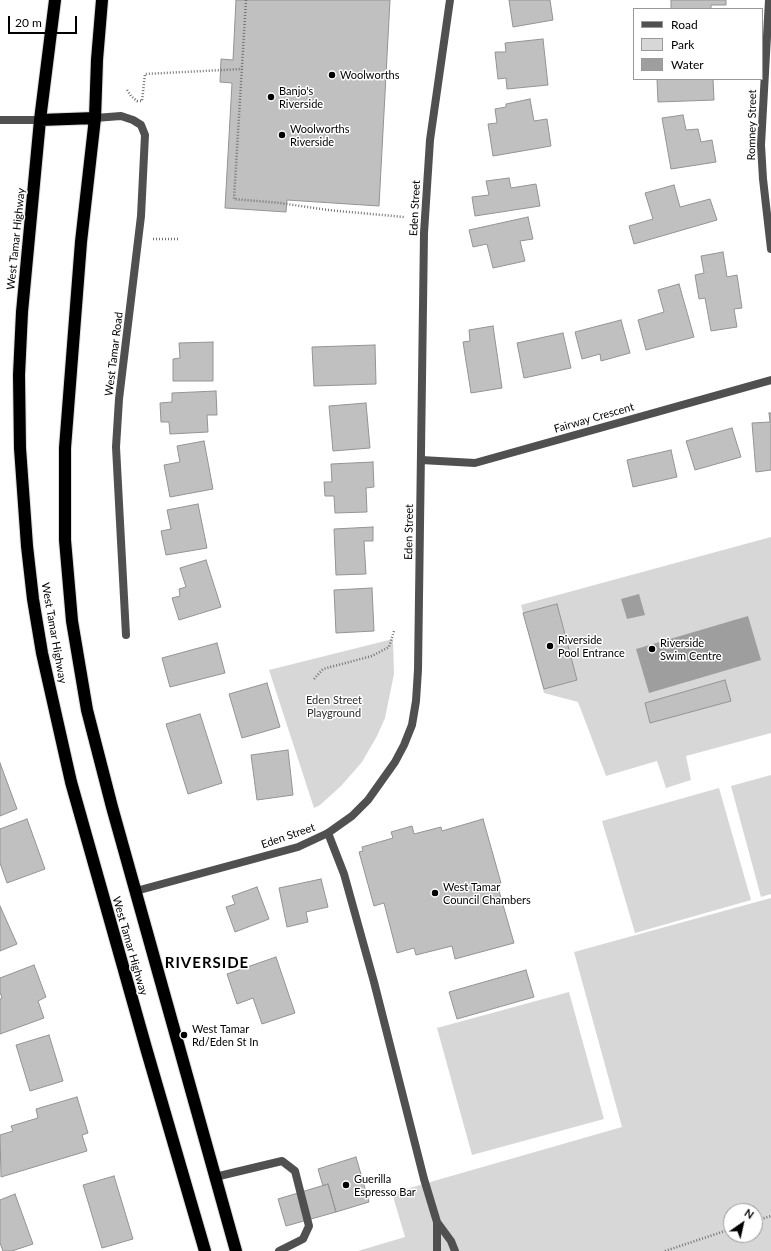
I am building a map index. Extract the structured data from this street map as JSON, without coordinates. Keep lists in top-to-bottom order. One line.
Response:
{"streets":{"highway":["West Tamar Highway"],"street":["Romney Street","Eden Street","West Tamar Road","Fairway Crescent"]},"crossings":[["Eden Street","West Tamar Highway"],["Eden Street","Fairway Crescent"],["West Tamar Highway","West Tamar Road"]],"districts":["RIVERSIDE"],"parks":["Eden Street Playground"],"places":["Woolworths","Banjo's Riverside","Woolworths Riverside","Riverside Pool Entrance","Riverside Swim Centre","West Tamar Council Chambers","West Tamar Rd/Eden St In","Guerilla Espresso Bar"],"legend":["Road","Park","Water"],"scale_bar":"20 m","north":"top right"}
